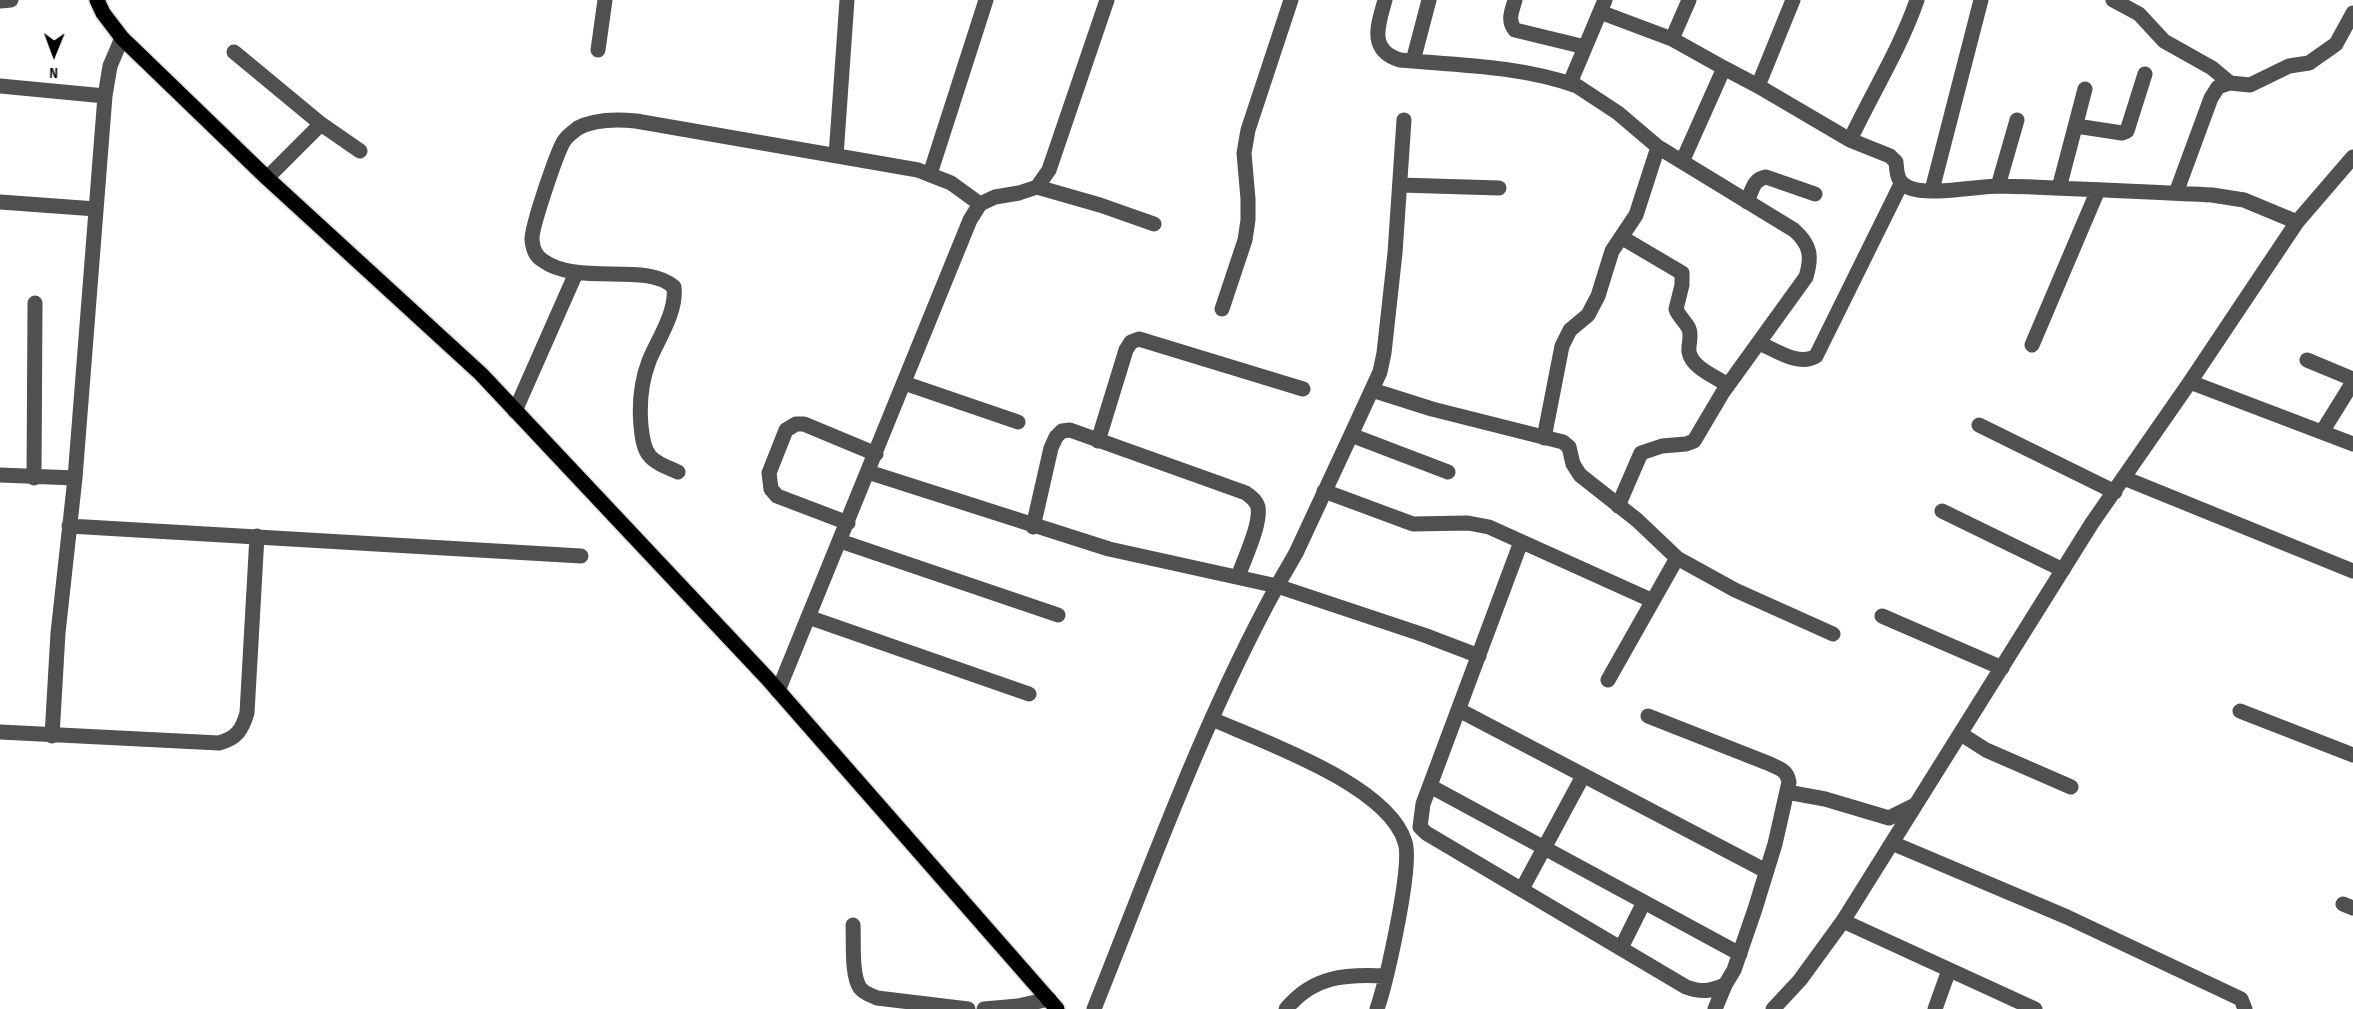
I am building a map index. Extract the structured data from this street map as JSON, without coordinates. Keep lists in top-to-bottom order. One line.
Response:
{"north":"bottom"}
